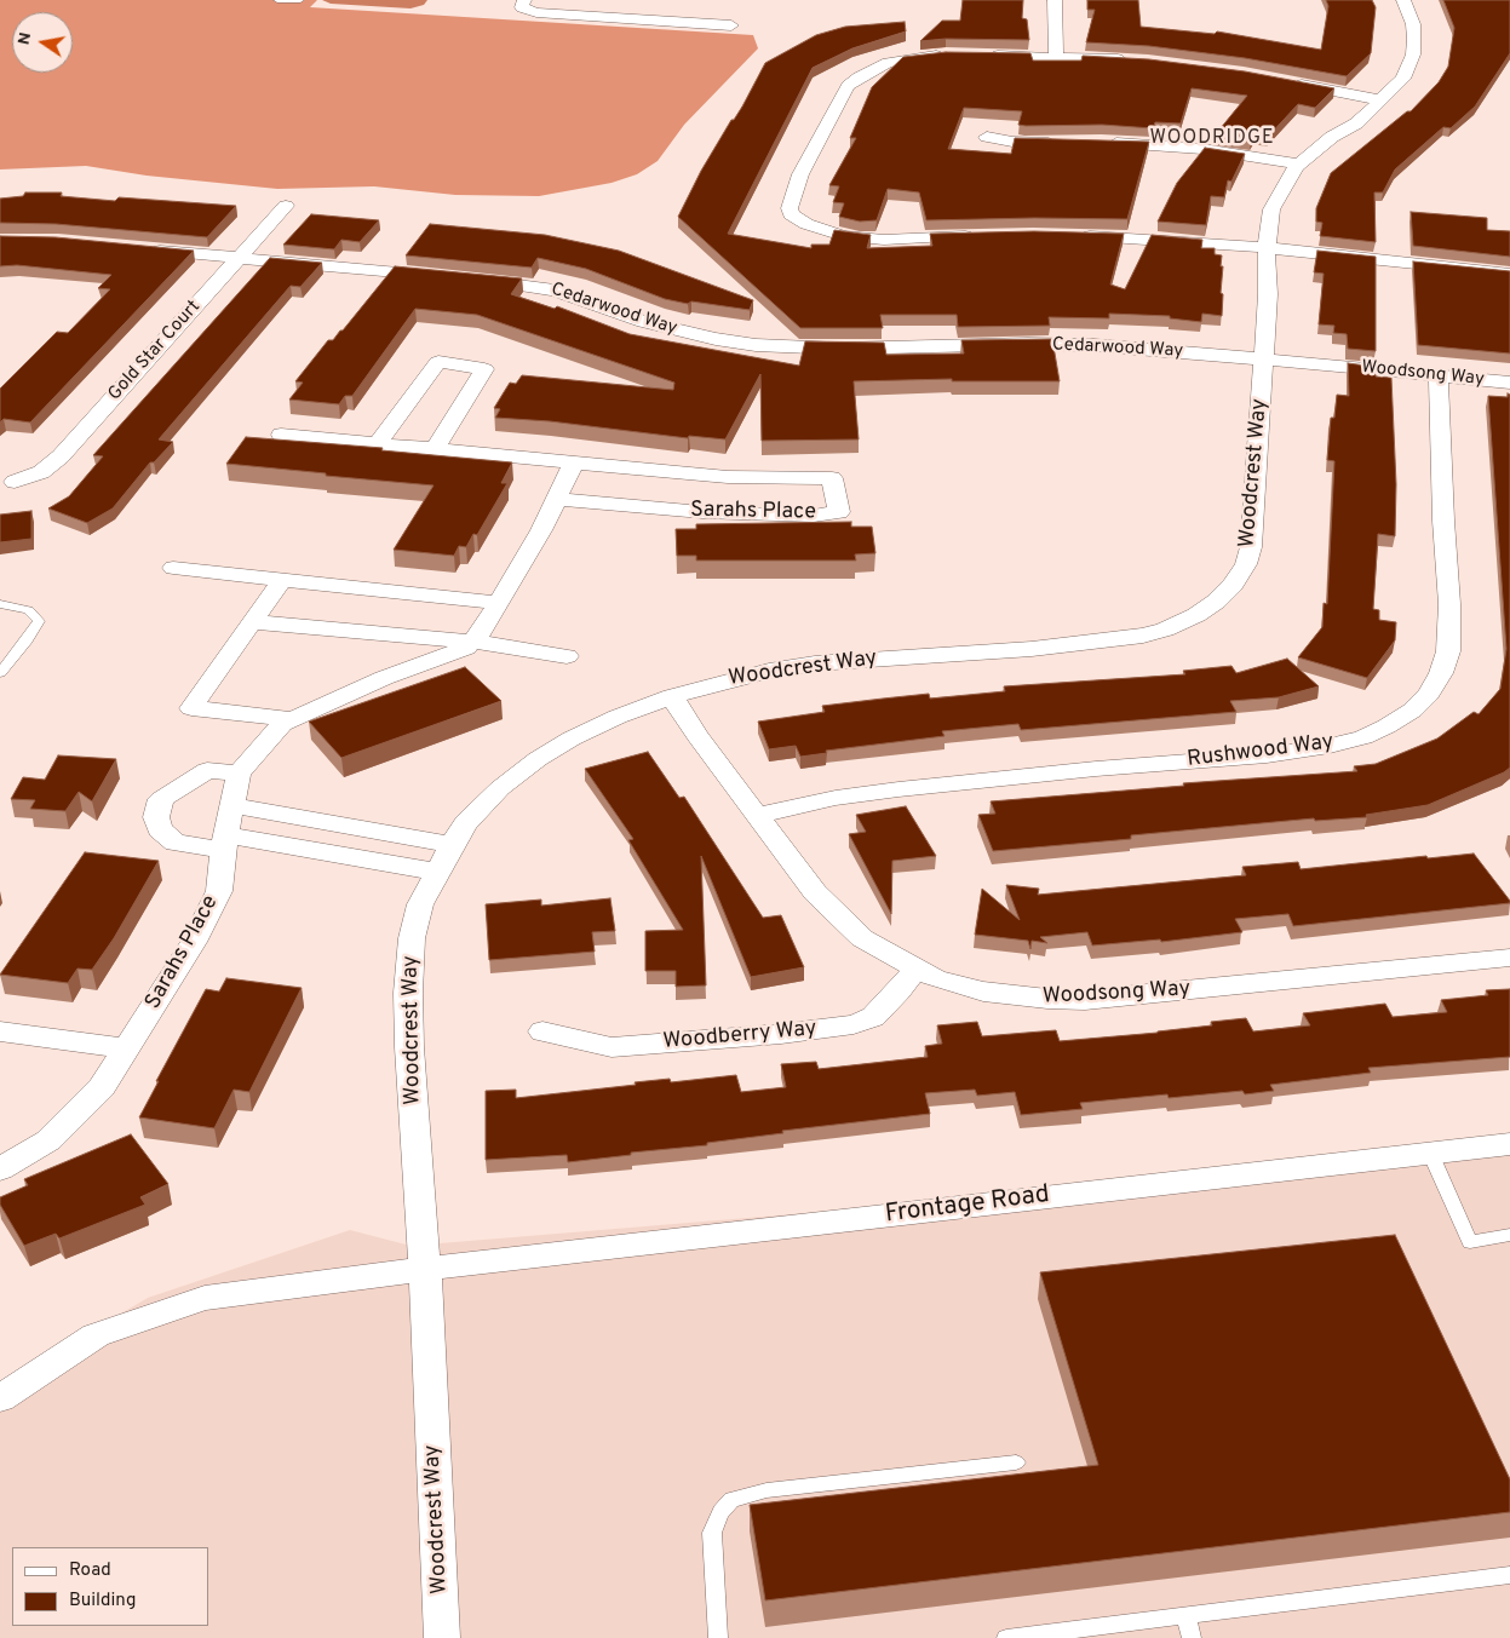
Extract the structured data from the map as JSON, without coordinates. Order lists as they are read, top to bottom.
{
  "streets": {
    "street": [
      "Cedarwood Way",
      "Gold Star Court",
      "Woodsong Way",
      "Woodcrest Way",
      "Sarahs Place",
      "Rushwood Way",
      "Woodberry Way",
      "Frontage Road"
    ]
  },
  "crossings": [
    ["Cedarwood Way", "Woodsong Way"],
    ["Cedarwood Way", "Woodcrest Way"],
    ["Woodsong Way", "Woodcrest Way"],
    ["Woodsong Way", "Rushwood Way"],
    ["Woodsong Way", "Woodberry Way"],
    ["Woodcrest Way", "Frontage Road"]
  ],
  "districts": ["WOODRIDGE"],
  "legend": ["Road", "Building"],
  "north": "left"
}
